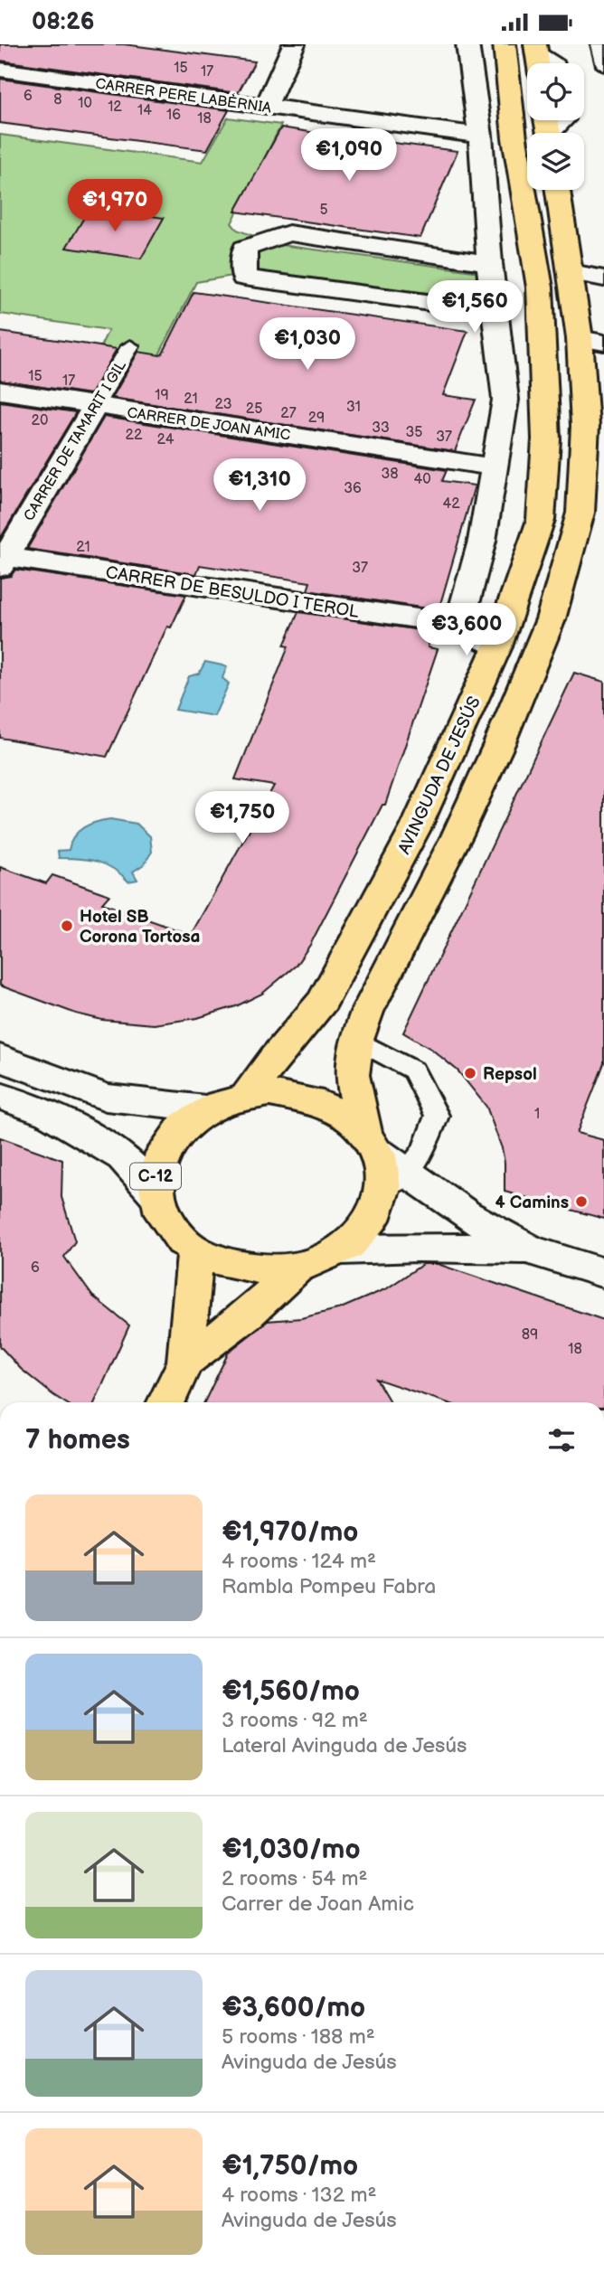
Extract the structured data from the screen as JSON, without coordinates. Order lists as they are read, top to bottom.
{
  "streets": {
    "main road": ["AVINGUDA DE JESÚS", "C-12"],
    "street": [
      "CARRER PERE LABÈRNIA",
      "CARRER DE JOAN AMIC",
      "CARRER DE TAMARIT I GIL",
      "CARRER DE BESULDO I TEROL"
    ]
  },
  "crossings": [
    ["CARRER DE JOAN AMIC", "CARRER DE TAMARIT I GIL"],
    ["CARRER DE TAMARIT I GIL", "CARRER DE BESULDO I TEROL"],
    ["AVINGUDA DE JESÚS", "C-12"]
  ],
  "places": ["Hotel SB Corona Tortosa", "Repsol", "4 Camins"],
  "house_numbers": [
    "15",
    "17",
    "6",
    "8",
    "10",
    "12",
    "14",
    "16",
    "18",
    "5",
    "15",
    "17",
    "19",
    "21",
    "23",
    "31",
    "25",
    "27",
    "29",
    "20",
    "33",
    "35",
    "22",
    "37",
    "24",
    "38",
    "40",
    "36",
    "42",
    "21",
    "37",
    "1",
    "6",
    "89",
    "18"
  ],
  "page": {
    "status": "08:26",
    "price": [
      "€1,090",
      "€1,970",
      "€1,560",
      "€1,030",
      "€1,310",
      "€3,600",
      "€1,750"
    ],
    "heading": "7 homes",
    "list": [
      {
        "name": "€1,970/mo",
        "note": "4 rooms · 124 m² · Rambla Pompeu Fabra"
      },
      {
        "name": "€1,560/mo",
        "note": "3 rooms · 92 m² · Lateral Avinguda de Jesús"
      },
      {
        "name": "€1,030/mo",
        "note": "2 rooms · 54 m² · Carrer de Joan Amic"
      },
      {
        "name": "€3,600/mo",
        "note": "5 rooms · 188 m² · Avinguda de Jesús"
      },
      {
        "name": "€1,750/mo",
        "note": "4 rooms · 132 m² · Avinguda de Jesús"
      }
    ]
  }
}
